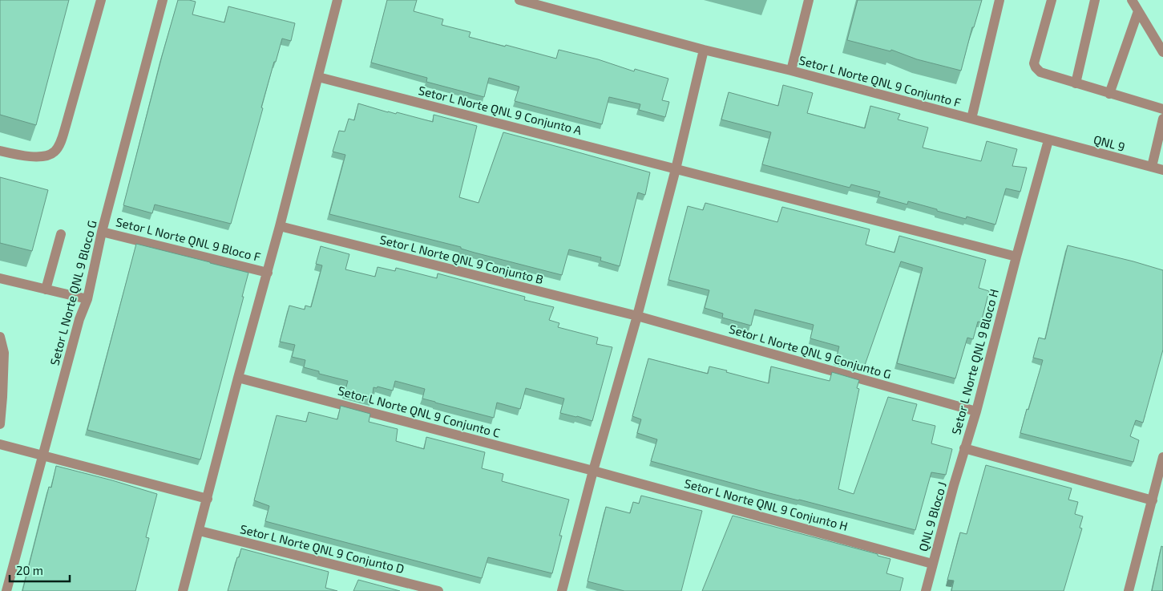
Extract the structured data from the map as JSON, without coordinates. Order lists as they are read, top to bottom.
{
  "streets": {
    "street": [
      "Setor L Norte QNL 9 Conjunto F",
      "Setor L Norte QNL 9 Conjunto A",
      "QNL 9",
      "Setor L Norte QNL 9 Bloco F",
      "Setor L Norte QNL 9 Conjunto B",
      "Setor L Norte QNL 9 Bloco G",
      "Setor L Norte QNL 9 Conjunto G",
      "Setor L Norte QNL 9 Bloco H",
      "Setor L Norte QNL 9 Conjunto C",
      "Setor L Norte QNL 9 Conjunto H",
      "QNL 9 Bloco J",
      "Setor L Norte QNL 9 Conjunto D"
    ]
  },
  "crossings": [
    ["Setor L Norte QNL 9 Conjunto F", "QNL 9"],
    ["Setor L Norte QNL 9 Conjunto F", "Setor L Norte QNL 9 Bloco H"],
    ["QNL 9", "Setor L Norte QNL 9 Bloco H"],
    ["Setor L Norte QNL 9 Bloco F", "Setor L Norte QNL 9 Bloco G"],
    ["Setor L Norte QNL 9 Conjunto B", "Setor L Norte QNL 9 Conjunto G"],
    ["Setor L Norte QNL 9 Conjunto G", "Setor L Norte QNL 9 Bloco H"],
    ["Setor L Norte QNL 9 Bloco H", "QNL 9 Bloco J"],
    ["Setor L Norte QNL 9 Conjunto C", "Setor L Norte QNL 9 Conjunto H"],
    ["Setor L Norte QNL 9 Conjunto H", "QNL 9 Bloco J"]
  ],
  "scale_bar": "20 m"
}
